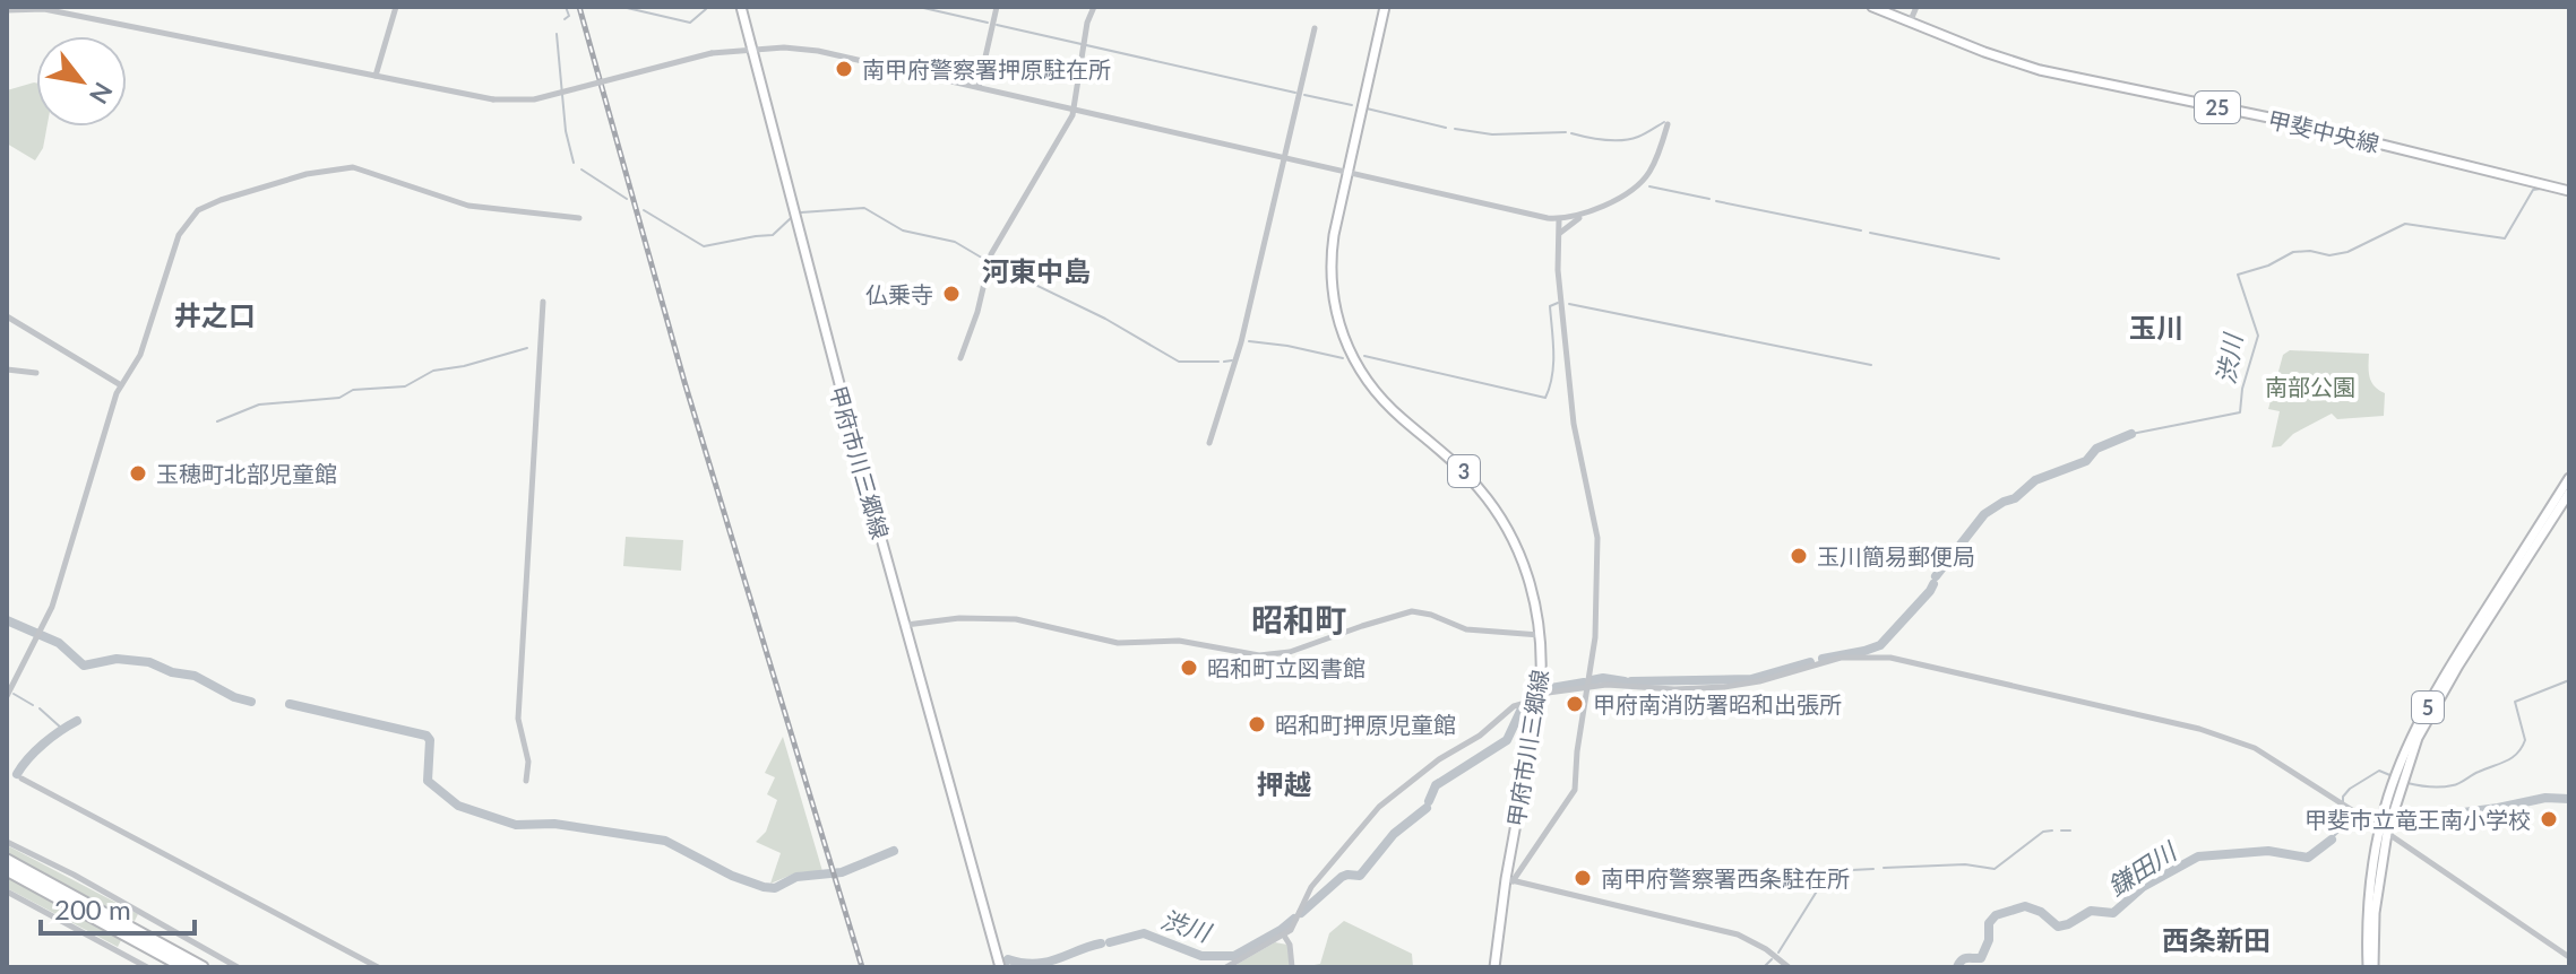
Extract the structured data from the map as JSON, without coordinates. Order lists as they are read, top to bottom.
{
  "streets": {
    "main road": [
      "25",
      "甲斐中央線",
      "甲府市川三郷線",
      "3",
      "5"
    ]
  },
  "districts": [
    "河東中島",
    "井之口",
    "玉川",
    "昭和町",
    "押越",
    "西条新田"
  ],
  "water": ["渋川", "鎌田川"],
  "parks": ["南部公園"],
  "places": [
    "南甲府警察署押原駐在所",
    "仏乗寺",
    "玉穂町北部児童館",
    "玉川簡易郵便局",
    "昭和町立図書館",
    "甲府南消防署昭和出張所",
    "昭和町押原児童館",
    "甲斐市立竜王南小学校",
    "南甲府警察署西条駐在所"
  ],
  "scale_bar": "200 m",
  "north": "bottom right"
}
